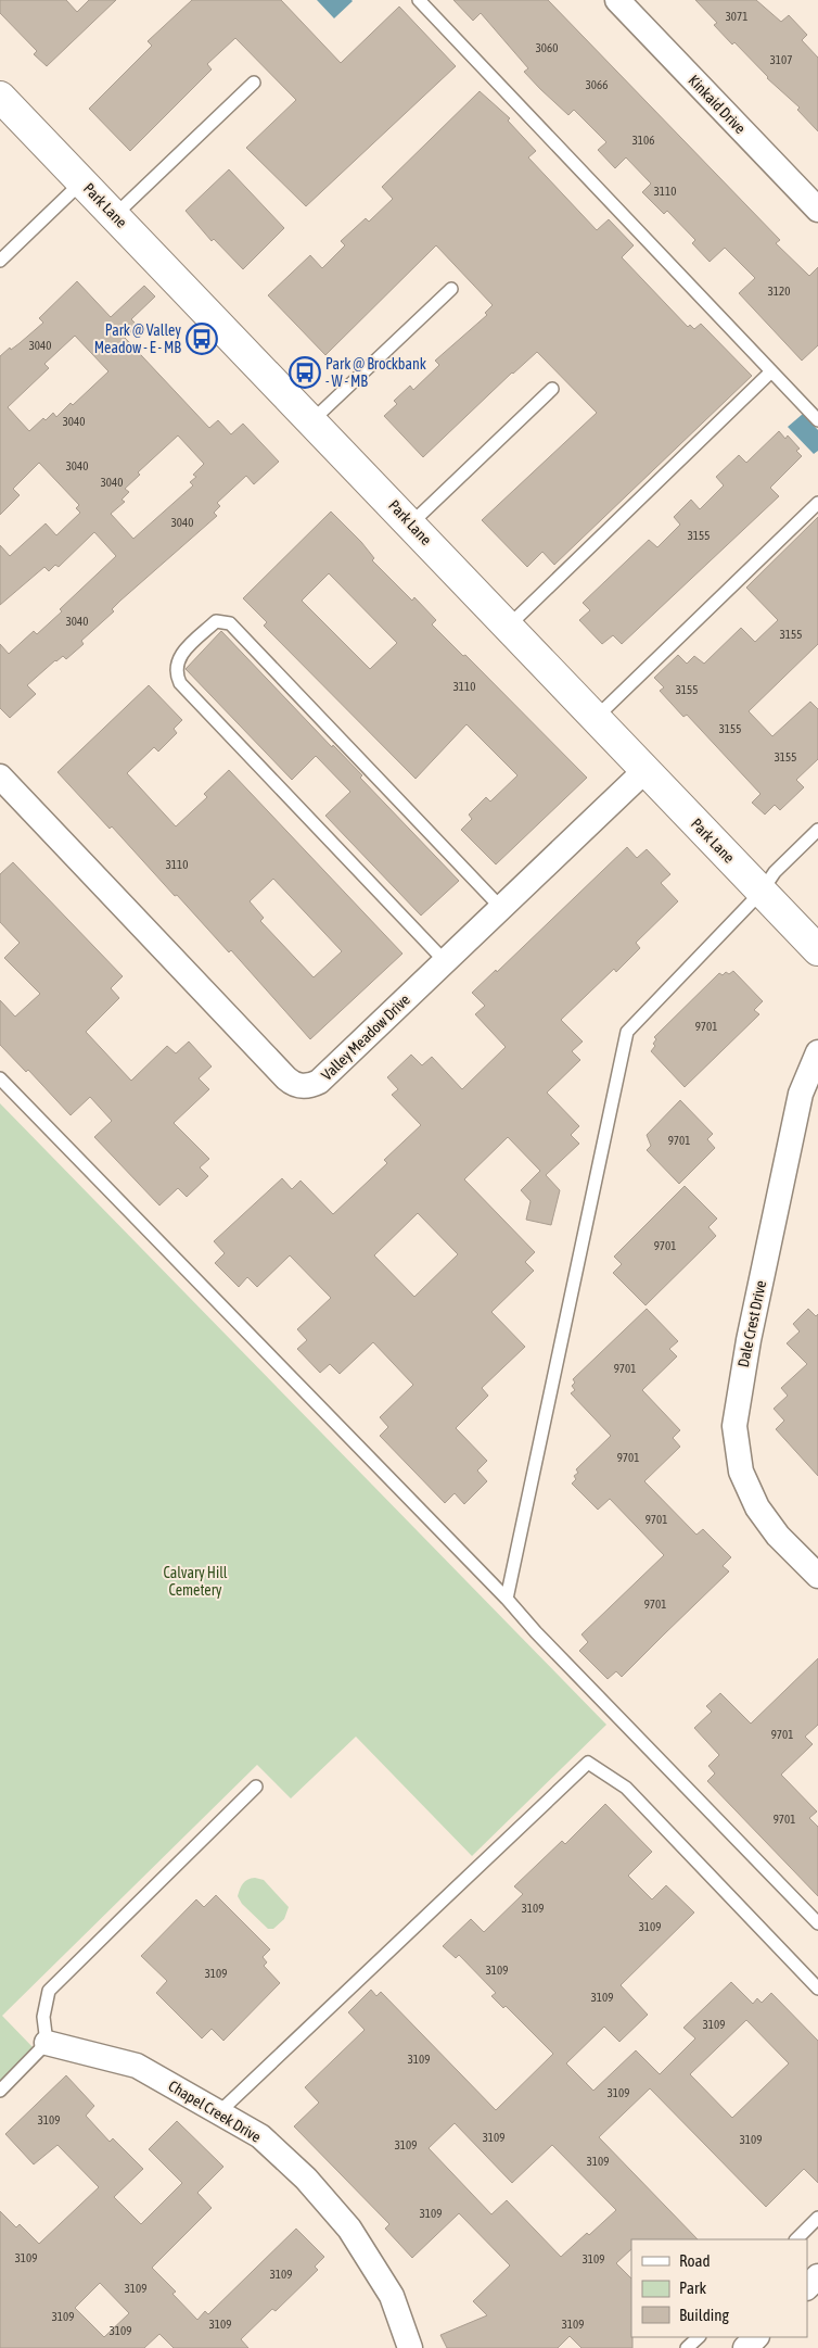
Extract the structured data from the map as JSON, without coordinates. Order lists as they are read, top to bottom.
{
  "streets": {
    "street": [
      "Kinkaid Drive",
      "Park Lane",
      "Valley Meadow Drive",
      "Dale Crest Drive",
      "Chapel Creek Drive"
    ]
  },
  "crossings": [
    ["Park Lane", "Valley Meadow Drive"]
  ],
  "parks": ["Calvary Hill Cemetery"],
  "places": {
    "bus stop": ["Park @ Valley Meadow - E - MB", "Park @ Brockbank - W - MB"]
  },
  "house_numbers": [
    "3071",
    "3060",
    "3107",
    "3066",
    "3106",
    "3110",
    "3120",
    "3040",
    "3040",
    "3040",
    "3040",
    "3040",
    "3155",
    "3040",
    "3155",
    "3110",
    "3155",
    "3155",
    "3155",
    "3110",
    "9701",
    "9701",
    "9701",
    "9701",
    "9701",
    "9701",
    "9701",
    "9701",
    "9701",
    "3109",
    "3109",
    "3109",
    "3109",
    "3109",
    "3109",
    "3109",
    "3109",
    "3109",
    "3109",
    "3109",
    "3109",
    "3109",
    "3109",
    "3109",
    "3109",
    "3109",
    "3109",
    "3109",
    "3109",
    "3109",
    "3109"
  ],
  "legend": ["Road", "Park", "Building"]
}
